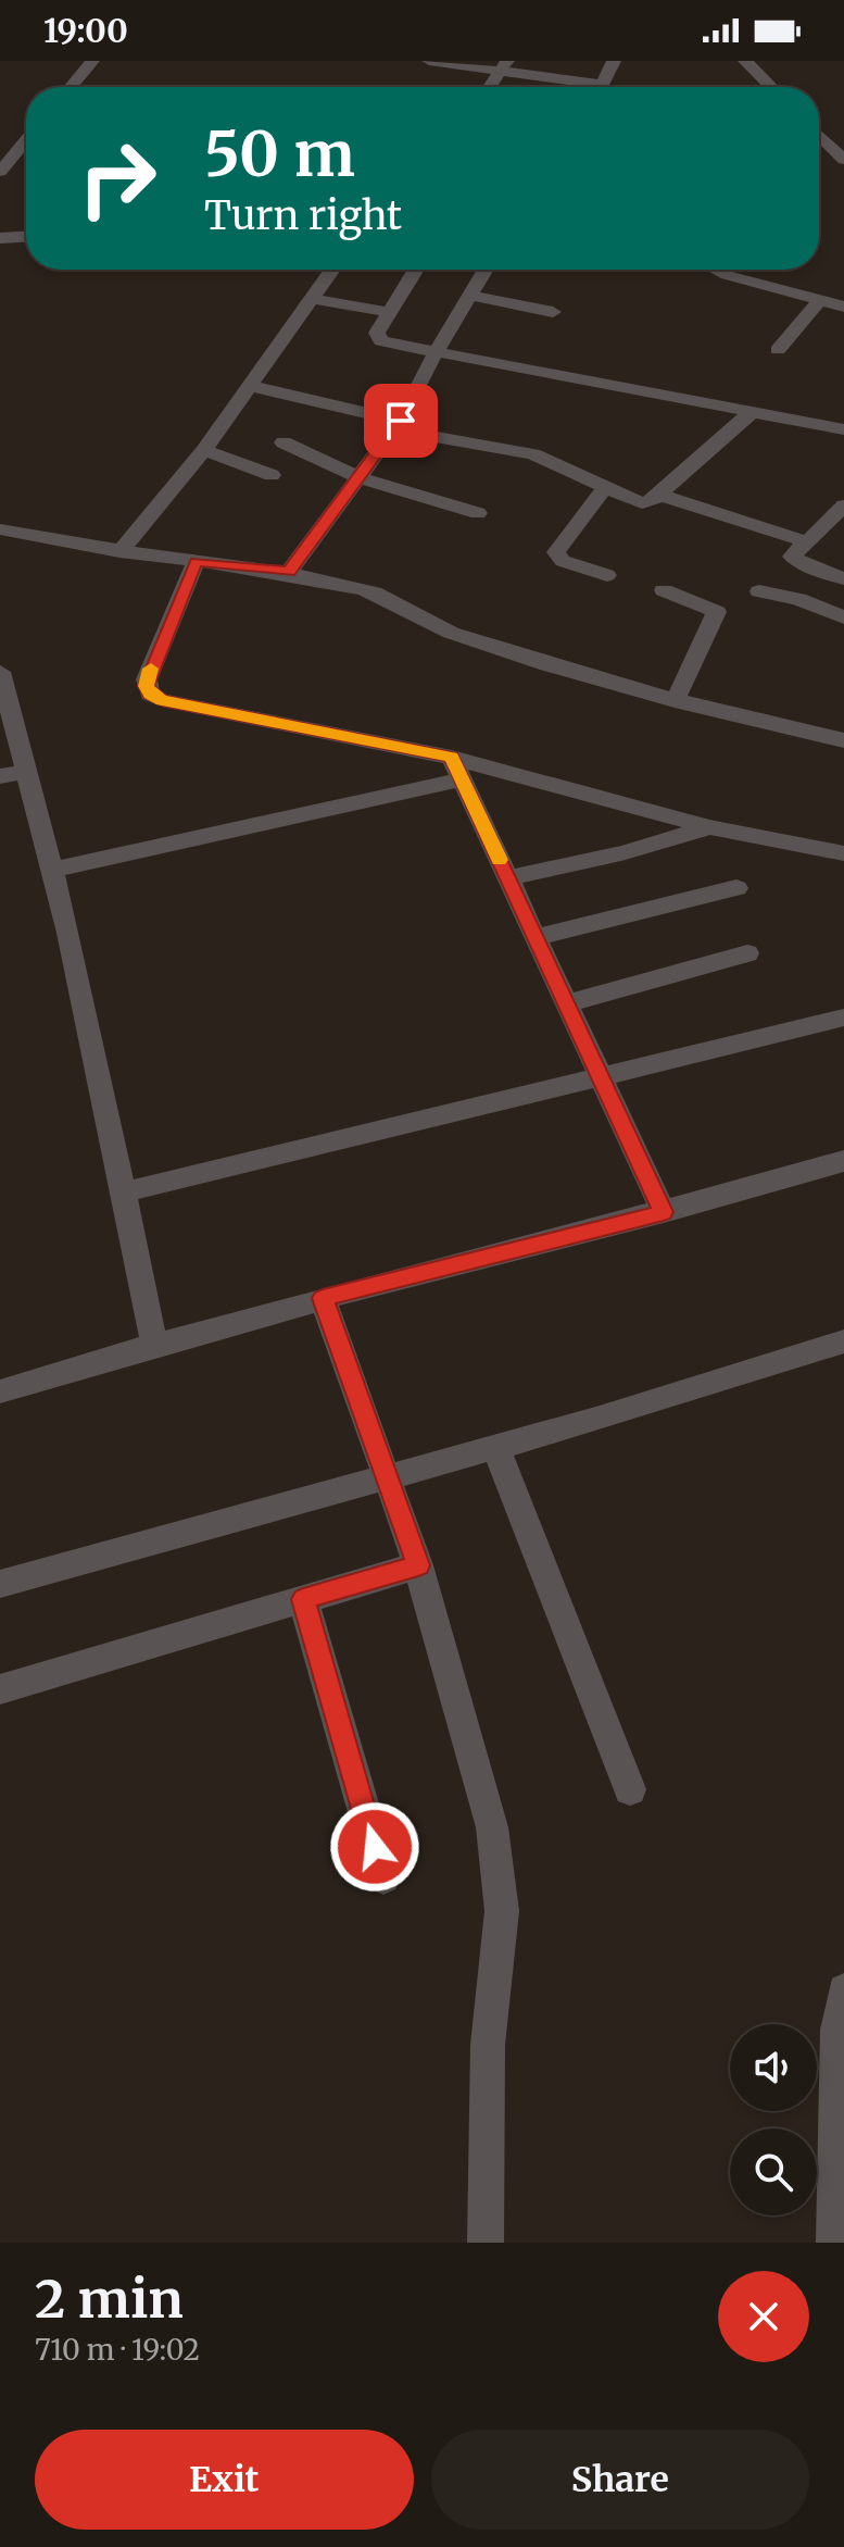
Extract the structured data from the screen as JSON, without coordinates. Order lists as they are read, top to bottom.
{
  "page": {
    "status": "19:00",
    "turn": ["50 m", "Turn right"],
    "heading": ["2 min", "710 m · 19:02"],
    "buttons": ["Exit", "Share"]
  }
}
